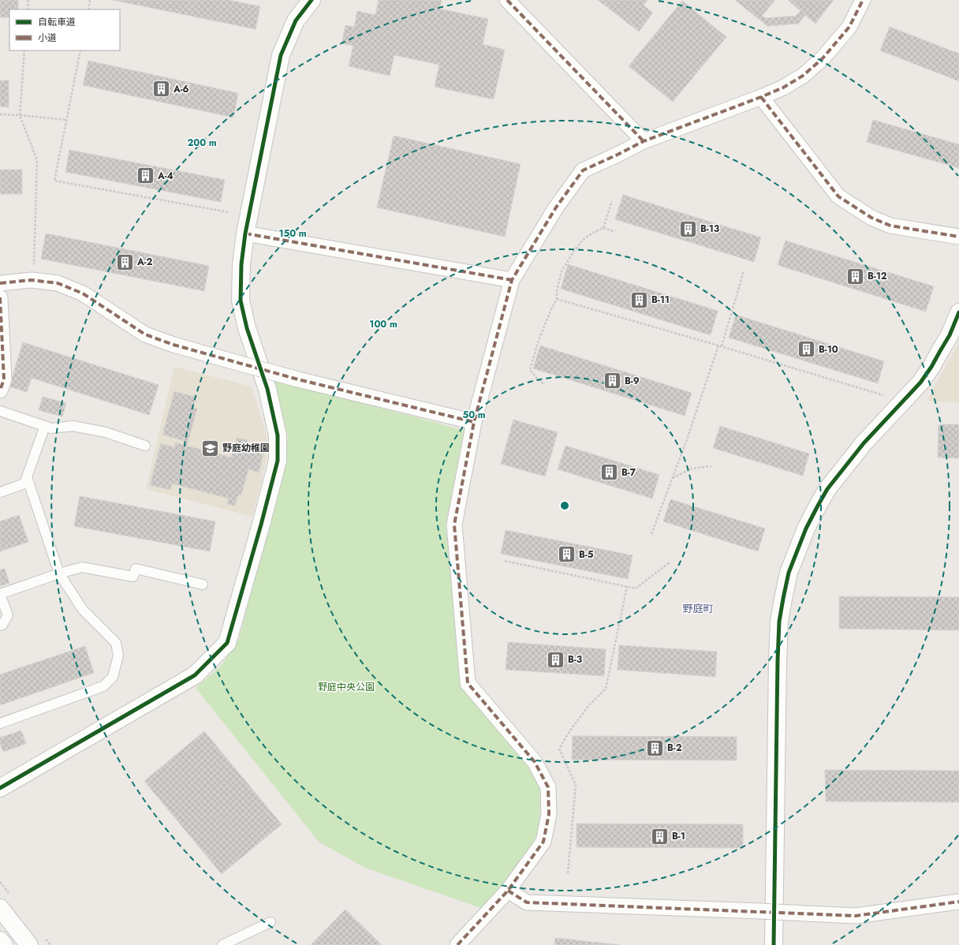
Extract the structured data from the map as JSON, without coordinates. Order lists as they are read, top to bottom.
{
  "districts": ["野庭町"],
  "parks": ["野庭中央公園"],
  "places": {
    "building": [
      "A-6",
      "A-4",
      "B-13",
      "A-2",
      "B-12",
      "B-11",
      "B-10",
      "B-9",
      "B-7",
      "B-5",
      "B-3",
      "B-2",
      "B-1"
    ],
    "school or university": ["野庭幼稚園"]
  },
  "legend": ["自転車道", "小道"],
  "rings": [
    "200 m",
    "150 m",
    "100 m",
    "50 m"
  ]
}
